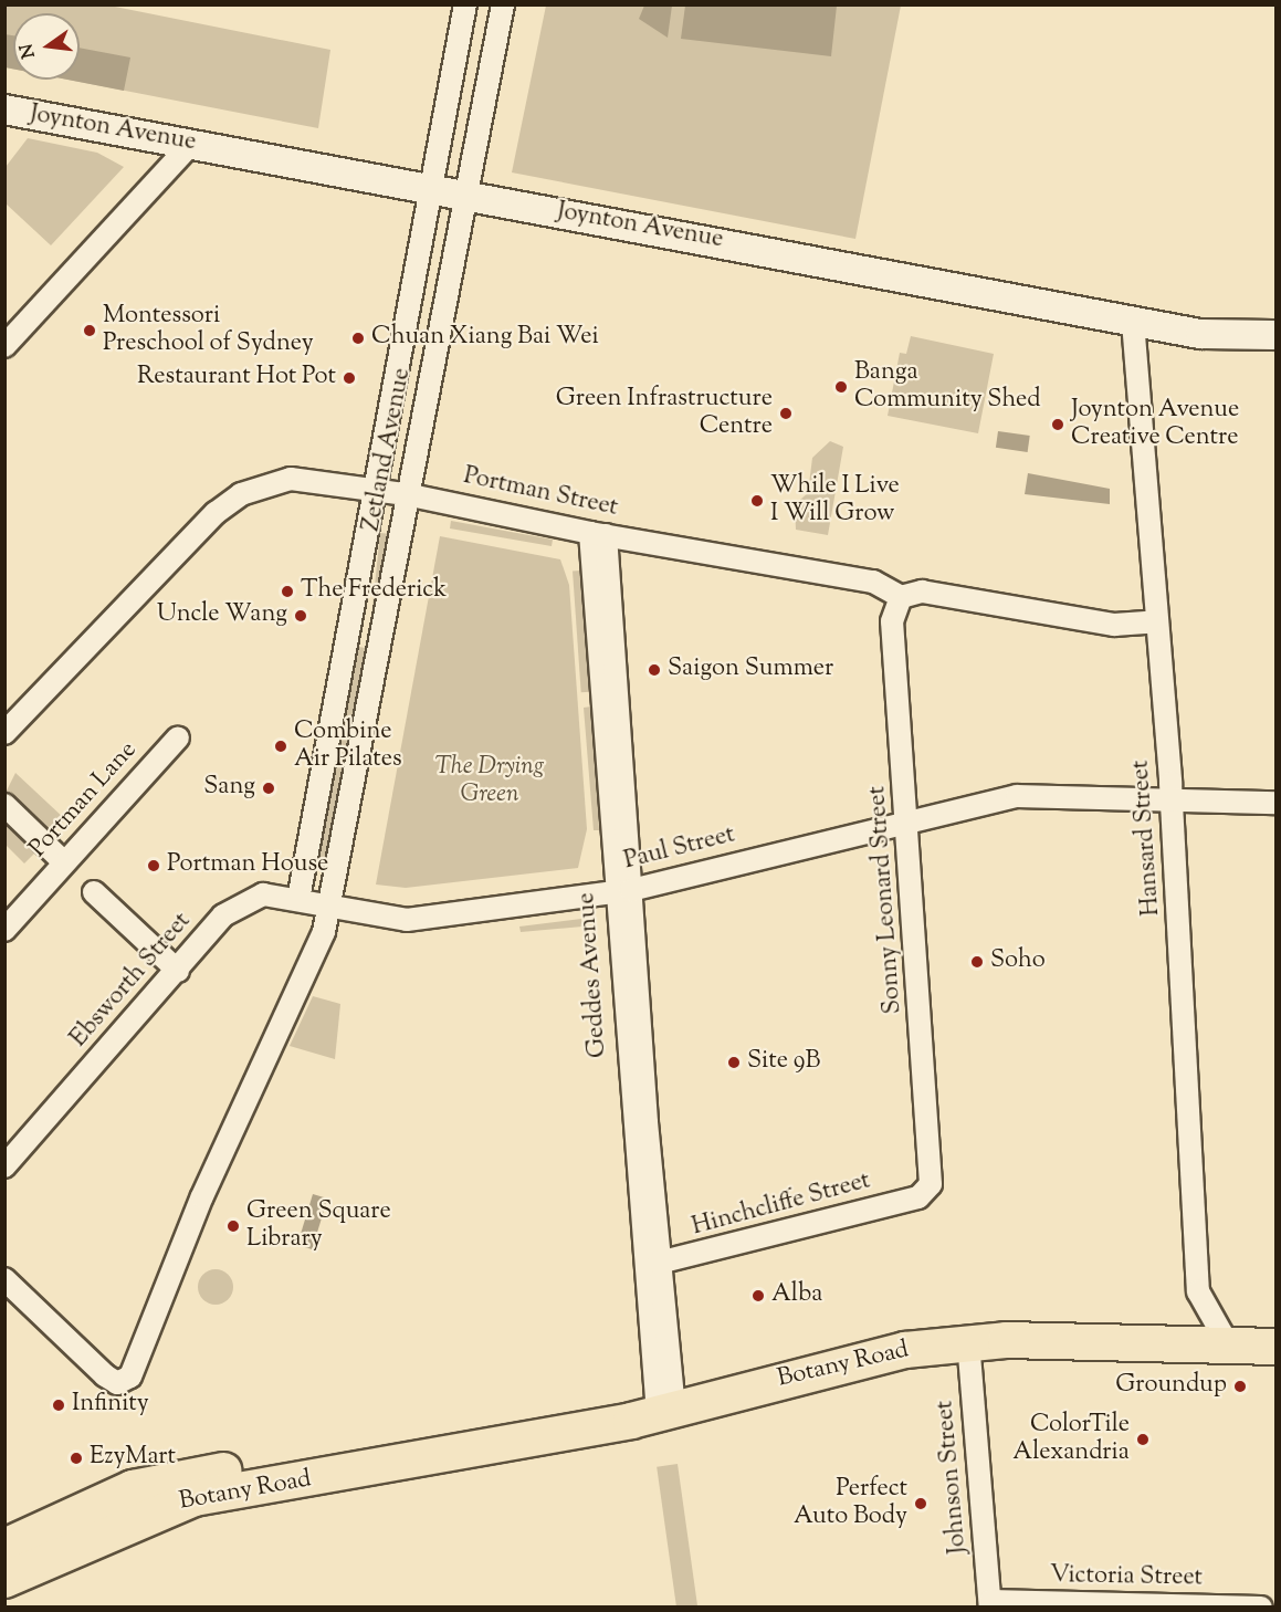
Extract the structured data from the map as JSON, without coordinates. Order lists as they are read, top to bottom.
{
  "streets": {
    "main road": ["Botany Road"],
    "street": [
      "Joynton Avenue",
      "Zetland Avenue",
      "Portman Street",
      "Portman Lane",
      "Hansard Street",
      "Paul Street",
      "Sonny Leonard Street",
      "Geddes Avenue",
      "Ebsworth Street",
      "Hinchcliffe Street",
      "Johnson Street",
      "Victoria Street"
    ]
  },
  "crossings": [
    ["Joynton Avenue", "Zetland Avenue"],
    ["Joynton Avenue", "Hansard Street"],
    ["Zetland Avenue", "Portman Street"],
    ["Zetland Avenue", "Paul Street"],
    ["Zetland Avenue", "Ebsworth Street"],
    ["Portman Street", "Sonny Leonard Street"],
    ["Portman Street", "Geddes Avenue"],
    ["Hansard Street", "Paul Street"],
    ["Hansard Street", "Botany Road"],
    ["Paul Street", "Sonny Leonard Street"],
    ["Paul Street", "Geddes Avenue"],
    ["Paul Street", "Ebsworth Street"],
    ["Sonny Leonard Street", "Hinchcliffe Street"],
    ["Geddes Avenue", "Hinchcliffe Street"],
    ["Geddes Avenue", "Botany Road"],
    ["Botany Road", "Johnson Street"],
    ["Johnson Street", "Victoria Street"]
  ],
  "parks": ["The Drying Green"],
  "places": [
    "Montessori Preschool of Sydney",
    "Chuan Xiang Bai Wei",
    "Restaurant Hot Pot",
    "Banga Community Shed",
    "Green Infrastructure Centre",
    "Joynton Avenue Creative Centre",
    "While I Live I Will Grow",
    "The Frederick",
    "Uncle Wang",
    "Saigon Summer",
    "Combine Air Pilates",
    "Sang",
    "Portman House",
    "Soho",
    "Site 9B",
    "Green Square Library",
    "Alba",
    "Groundup",
    "Infinity",
    "ColorTile Alexandria",
    "EzyMart",
    "Perfect Auto Body"
  ],
  "north": "left"
}
